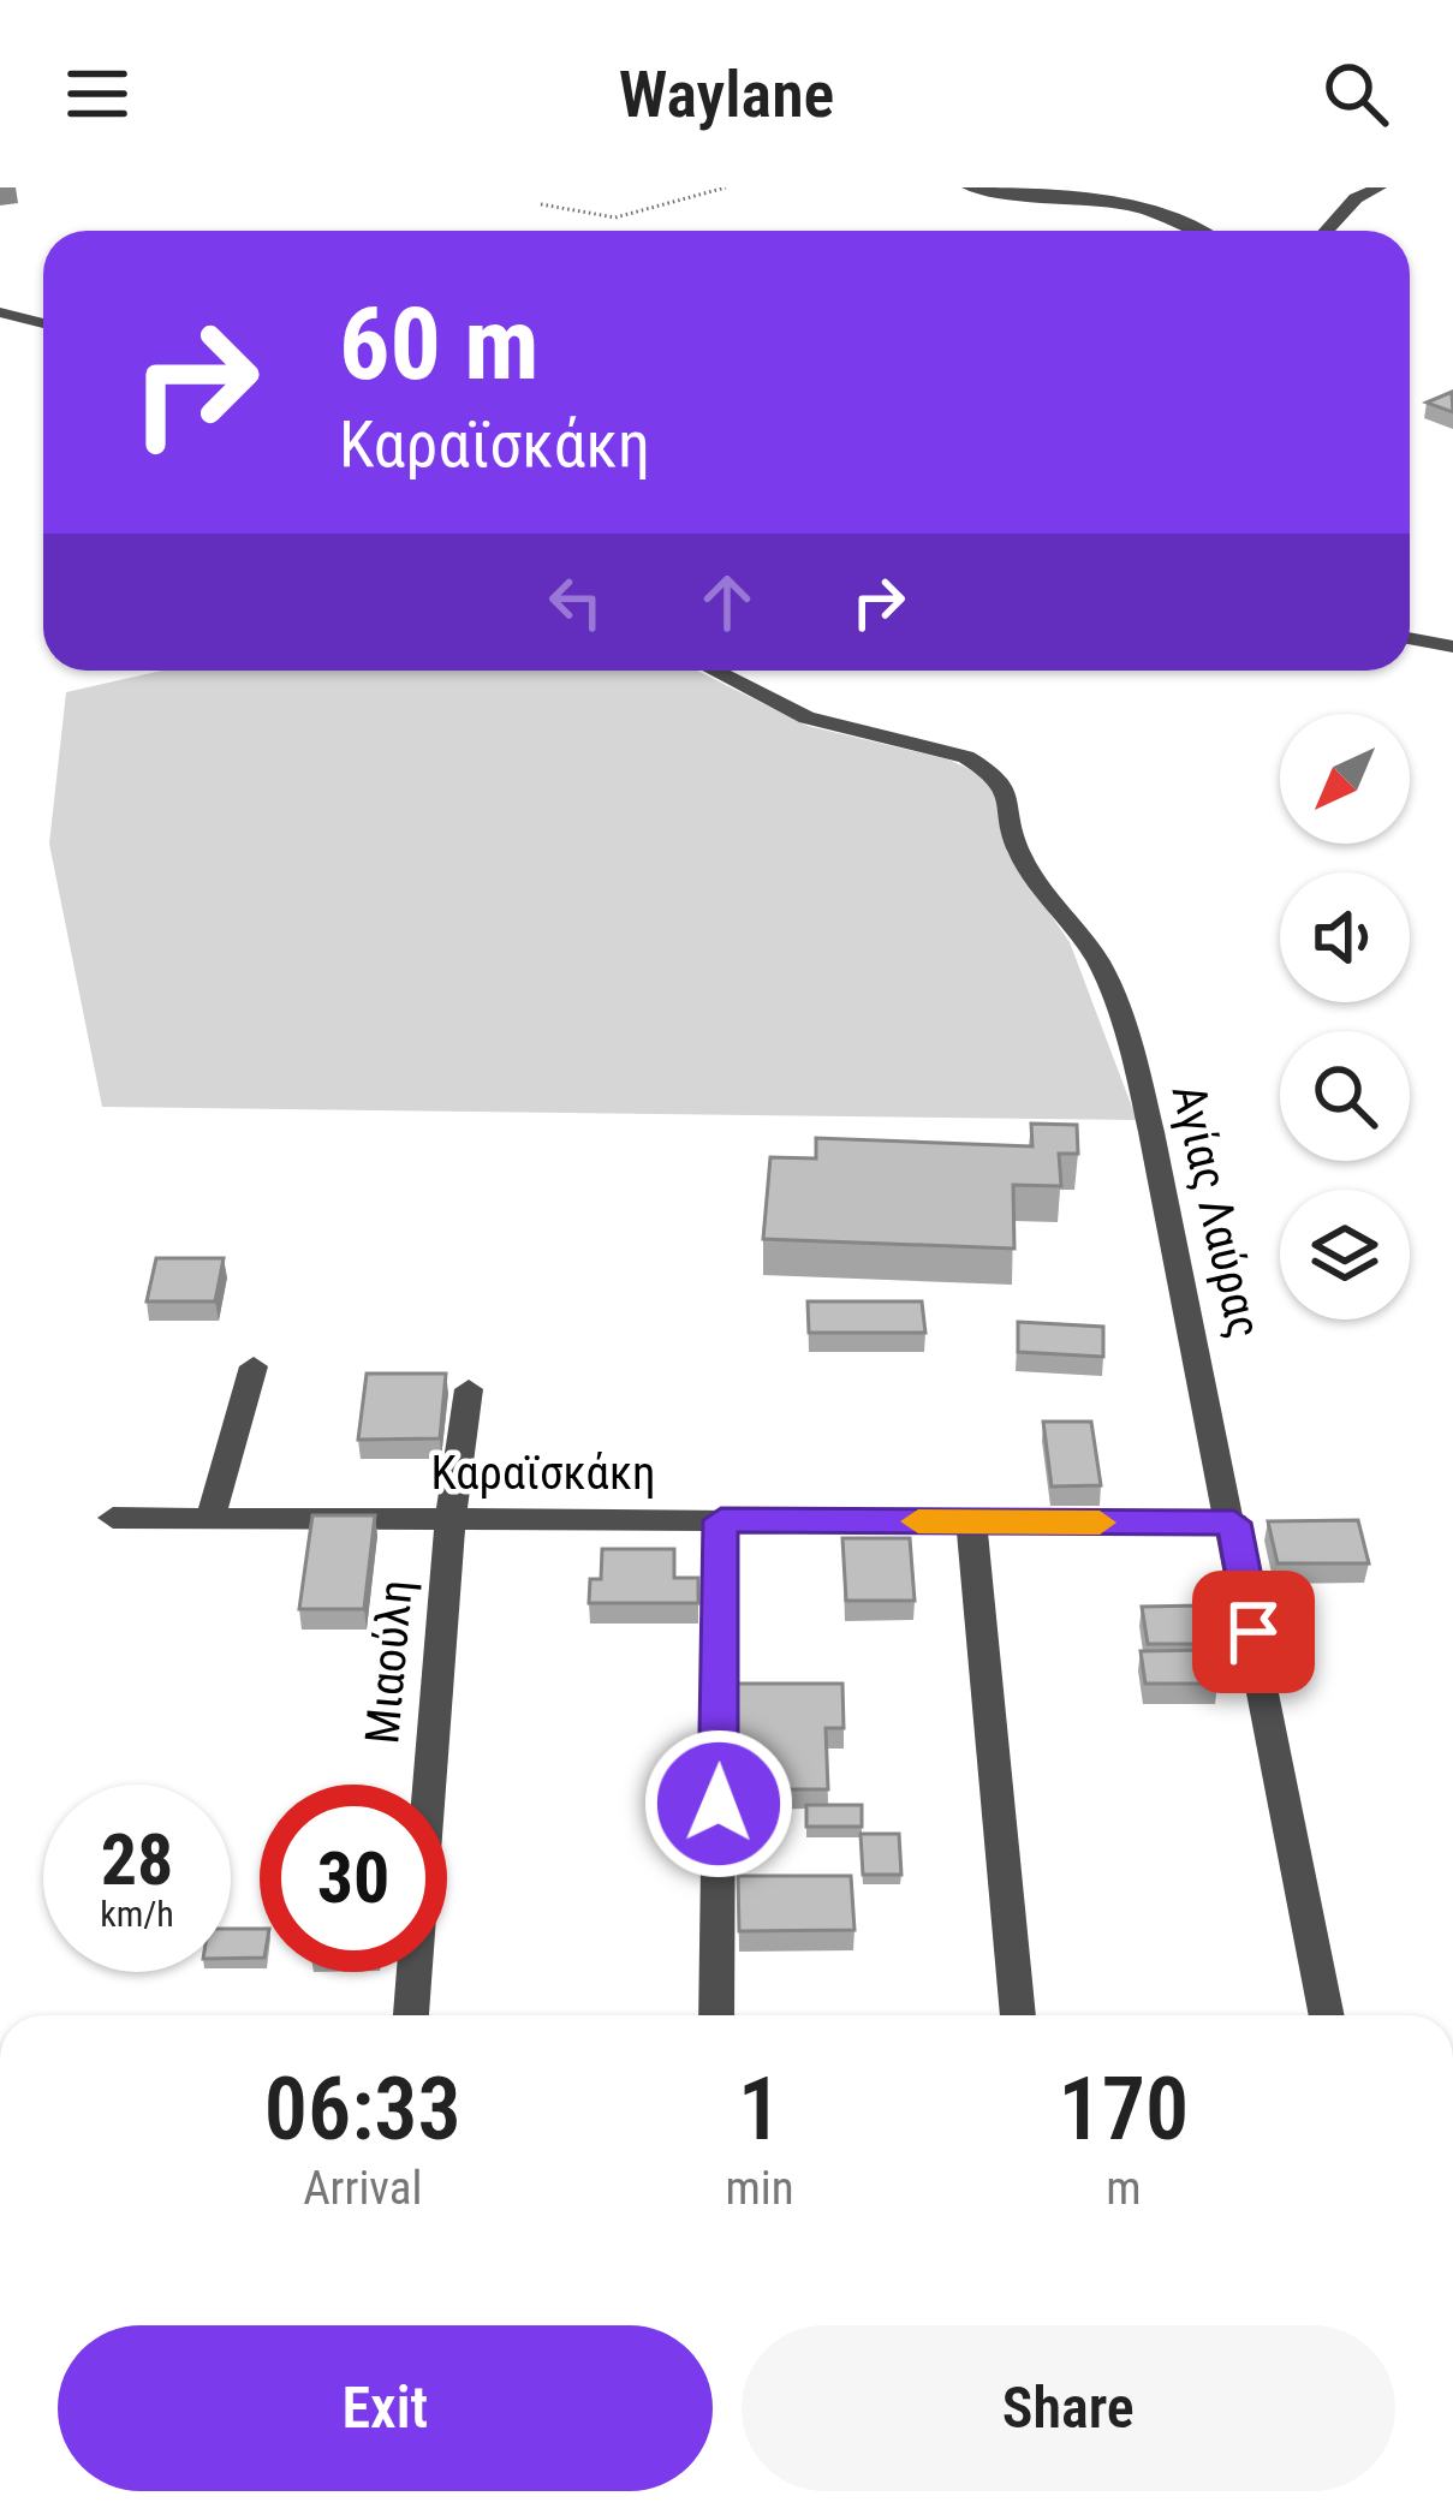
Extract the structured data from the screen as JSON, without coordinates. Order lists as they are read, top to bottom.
{
  "streets": {
    "street": ["Αγίας Λαύρας", "Καραϊσκάκη", "Μιαούλη"]
  },
  "crossings": [
    ["Αγίας Λαύρας", "Καραϊσκάκη"],
    ["Καραϊσκάκη", "Μιαούλη"]
  ],
  "north": "bottom left",
  "page": {
    "header": "Waylane",
    "turn": ["60 m", "Καραϊσκάκη"],
    "speed": "28 km/h",
    "limit": "30",
    "eta": [
      "06:33",
      "Arrival",
      "1",
      "min",
      "170",
      "m"
    ],
    "buttons": ["Exit", "Share"]
  }
}
